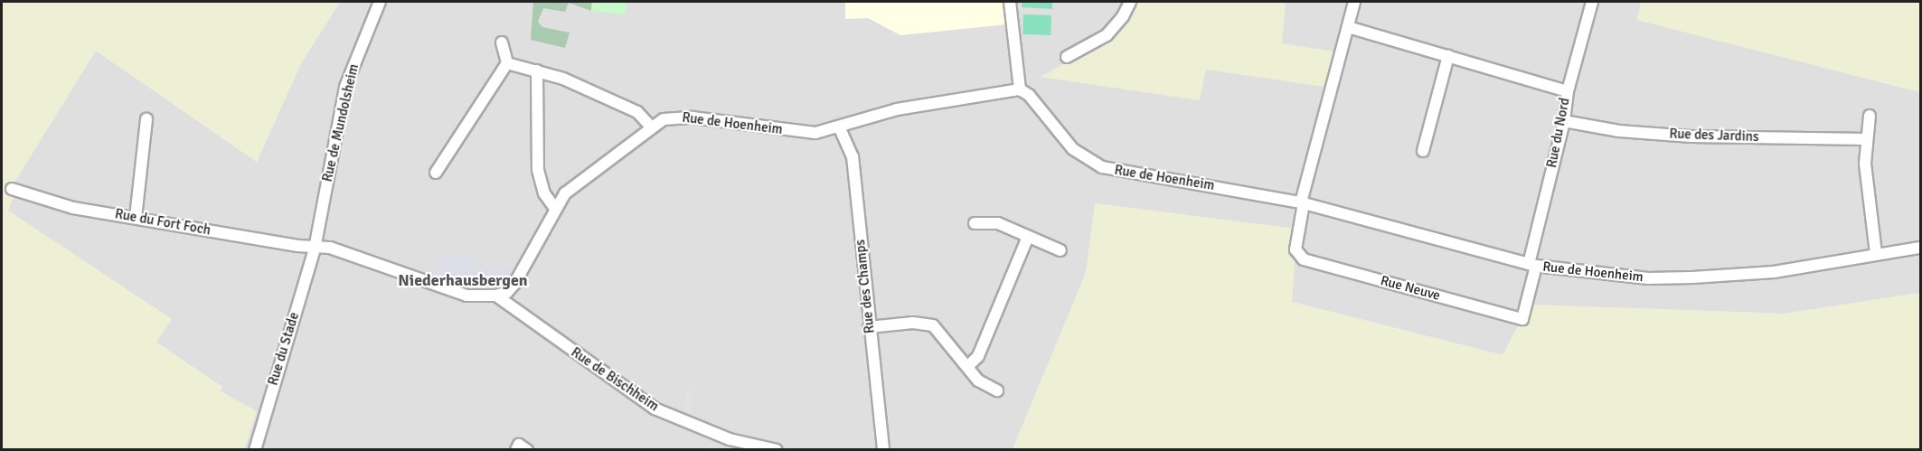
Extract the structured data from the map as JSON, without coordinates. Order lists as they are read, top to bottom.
{
  "streets": {
    "street": [
      "Rue de Mundolsheim",
      "Rue de Hoenheim",
      "Rue du Nord",
      "Rue des Jardins",
      "Rue du Fort Foch",
      "Rue des Champs",
      "Rue Neuve",
      "Rue du Stade",
      "Rue de Bischheim"
    ]
  },
  "crossings": [
    ["Rue de Mundolsheim", "Rue du Fort Foch"],
    ["Rue de Mundolsheim", "Rue du Stade"],
    ["Rue de Hoenheim", "Rue du Nord"],
    ["Rue de Hoenheim", "Rue des Champs"],
    ["Rue de Hoenheim", "Rue Neuve"],
    ["Rue de Hoenheim", "Rue de Bischheim"],
    ["Rue du Nord", "Rue des Jardins"],
    ["Rue du Nord", "Rue Neuve"],
    ["Rue du Fort Foch", "Rue du Stade"]
  ],
  "districts": ["Niederhausbergen"]
}
